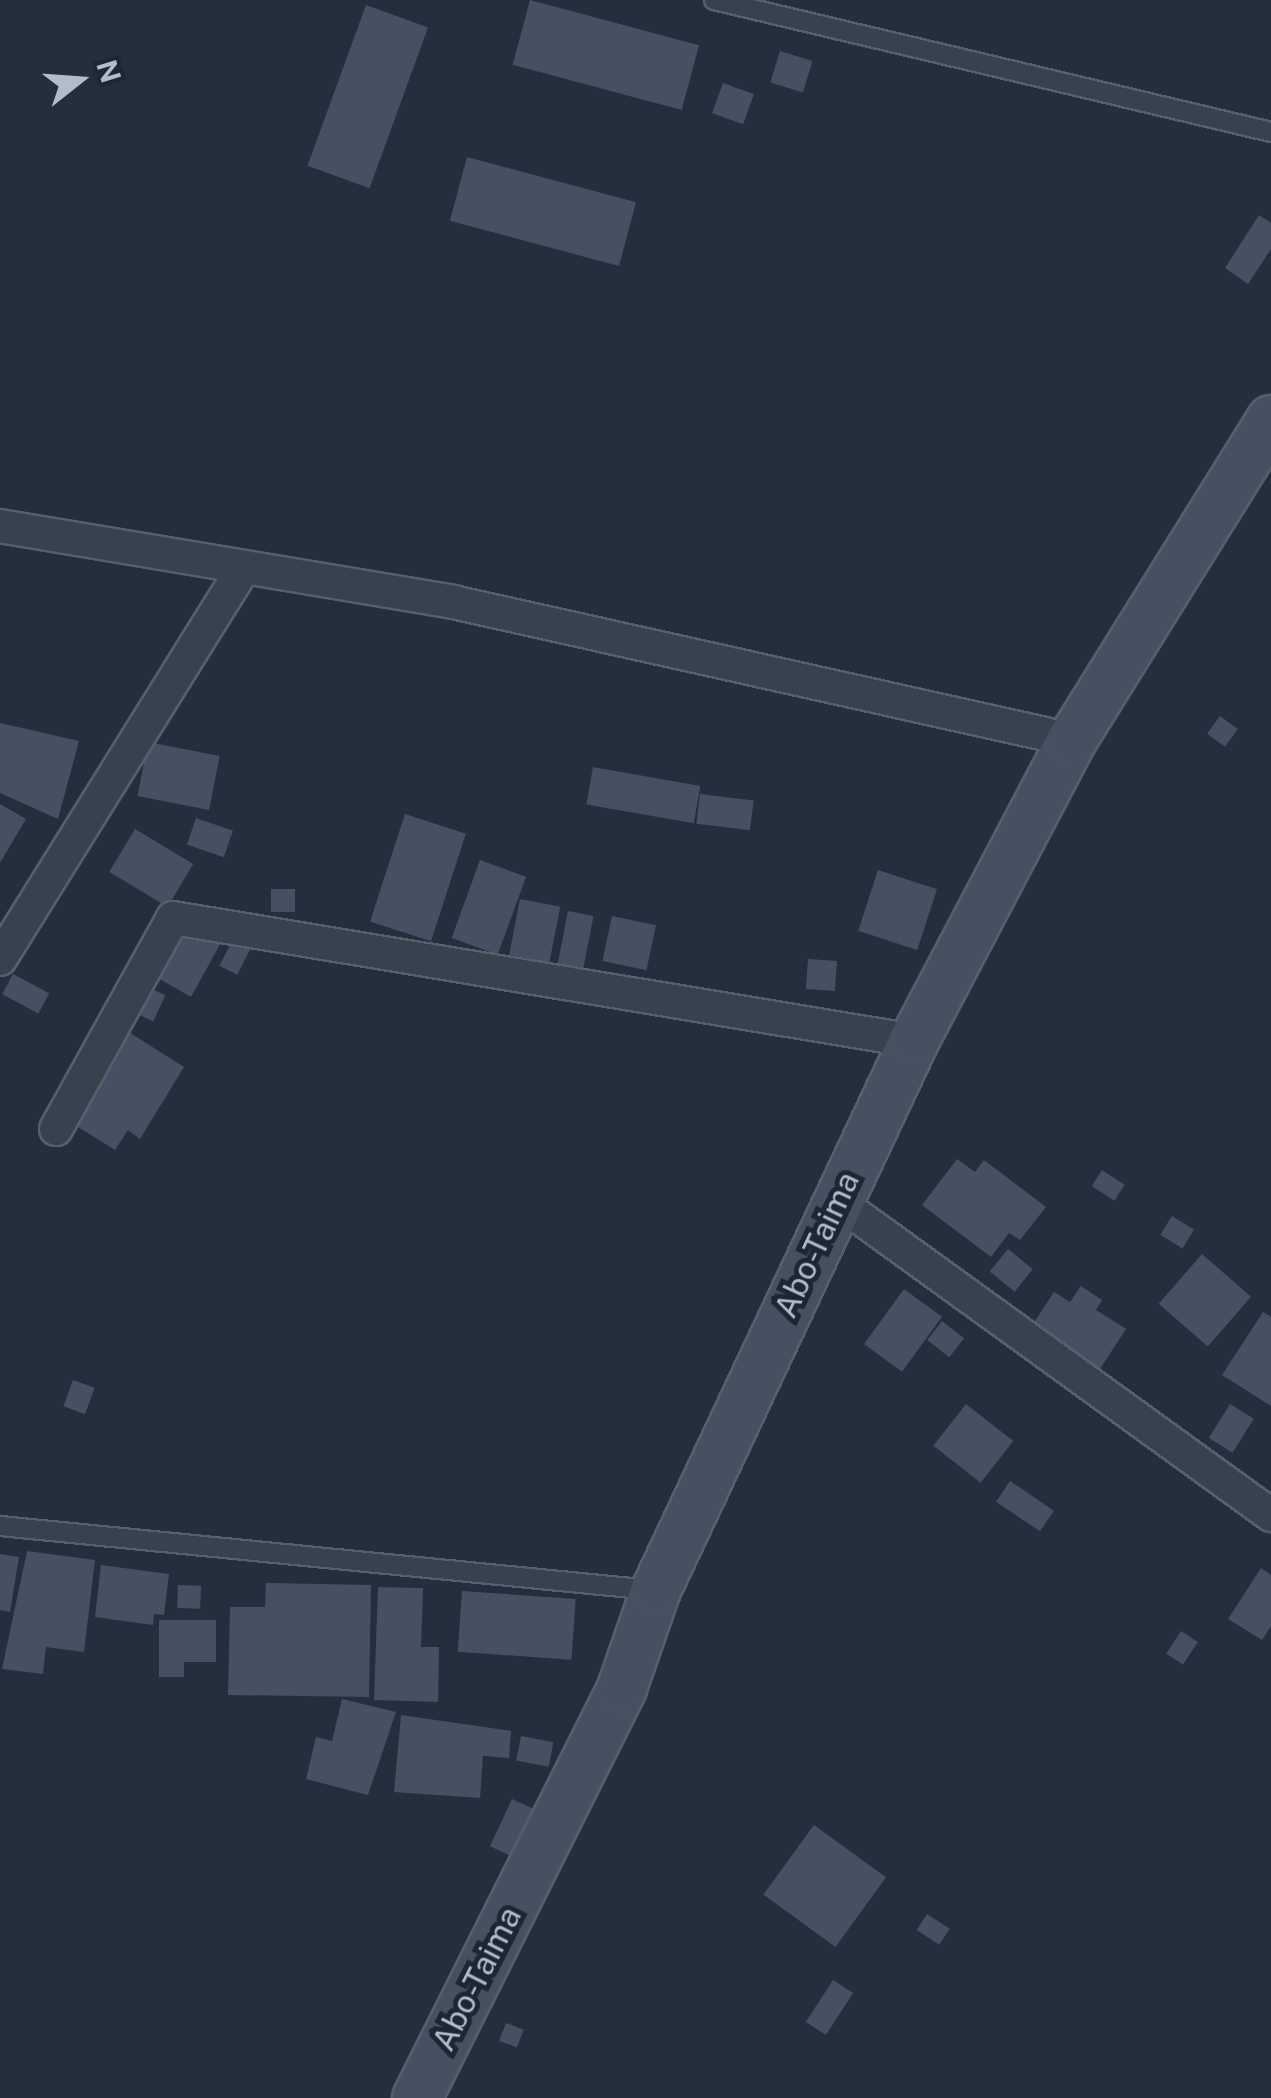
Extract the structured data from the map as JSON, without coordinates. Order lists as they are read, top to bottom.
{
  "streets": {
    "street": ["Abo-Taima"]
  },
  "north": "right"
}
